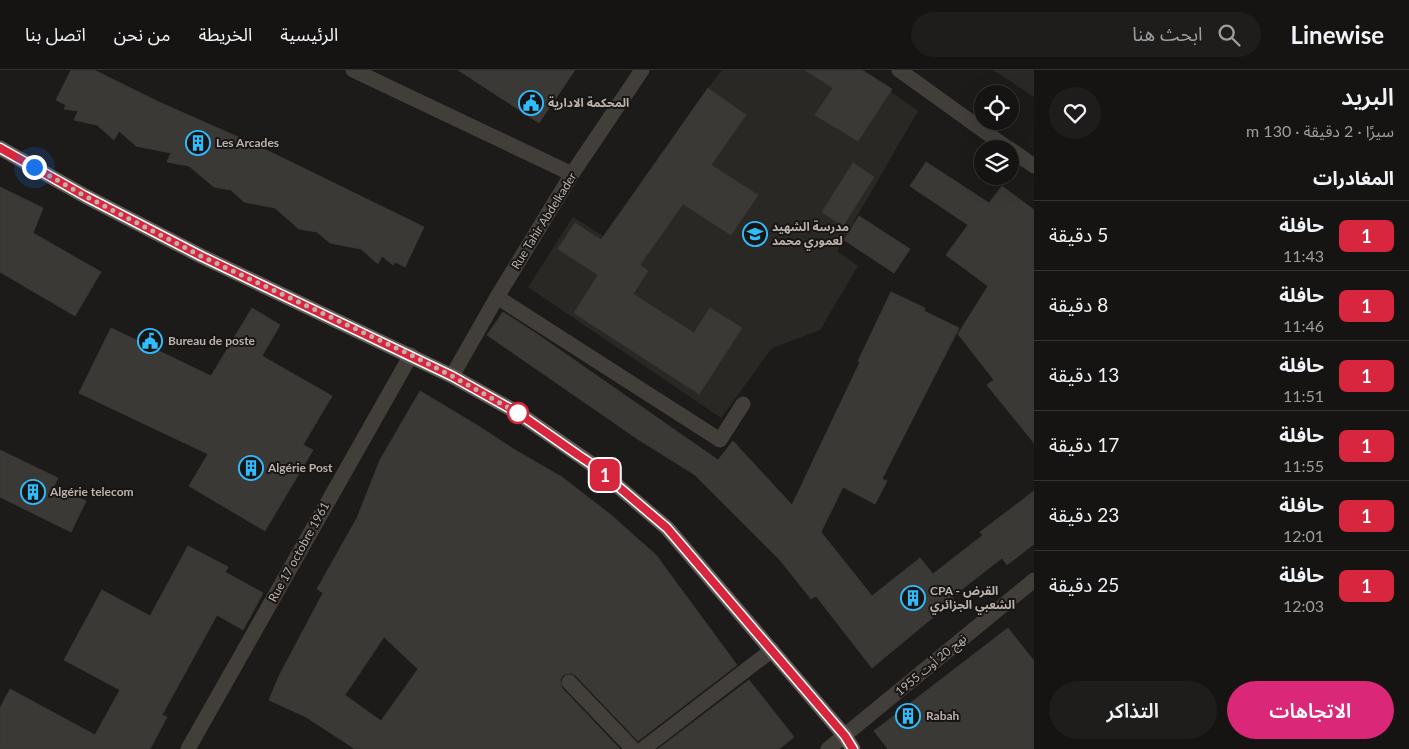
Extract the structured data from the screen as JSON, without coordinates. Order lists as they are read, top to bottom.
{
  "streets": {
    "street": ["Rue Tahir Abdelkader", "Rue 17 octobre 1961", "نهج 20 أوت 1955"]
  },
  "places": {
    "public building": ["المحكمة الادارية", "Bureau de poste"],
    "building": [
      "Les Arcades",
      "Algérie Post",
      "Algérie telecom",
      "CPA - القرض الشعبي الجزائري",
      "Rabah"
    ],
    "school or university": ["مدرسة الشهيد لعموري محمد"]
  },
  "lines": ["bus line 1"],
  "page": {
    "header": "Linewise",
    "search": "ابحث هنا",
    "nav": [
      "الرئيسية",
      "الخريطة",
      "من نحن",
      "اتصل بنا"
    ],
    "heading": [
      ["البريد", "سيرًا · 2 دقيقة · 130 m"],
      "المغادرات"
    ],
    "on_map": "1",
    "list": [
      {
        "mark": "1",
        "name": "حافلة",
        "note": "11:43",
        "value": "5 دقيقة"
      },
      {
        "mark": "1",
        "name": "حافلة",
        "note": "11:46",
        "value": "8 دقيقة"
      },
      {
        "mark": "1",
        "name": "حافلة",
        "note": "11:51",
        "value": "13 دقيقة"
      },
      {
        "mark": "1",
        "name": "حافلة",
        "note": "11:55",
        "value": "17 دقيقة"
      },
      {
        "mark": "1",
        "name": "حافلة",
        "note": "12:01",
        "value": "23 دقيقة"
      },
      {
        "mark": "1",
        "name": "حافلة",
        "note": "12:03",
        "value": "25 دقيقة"
      }
    ],
    "buttons": ["الاتجاهات", "التذاكر"]
  }
}
